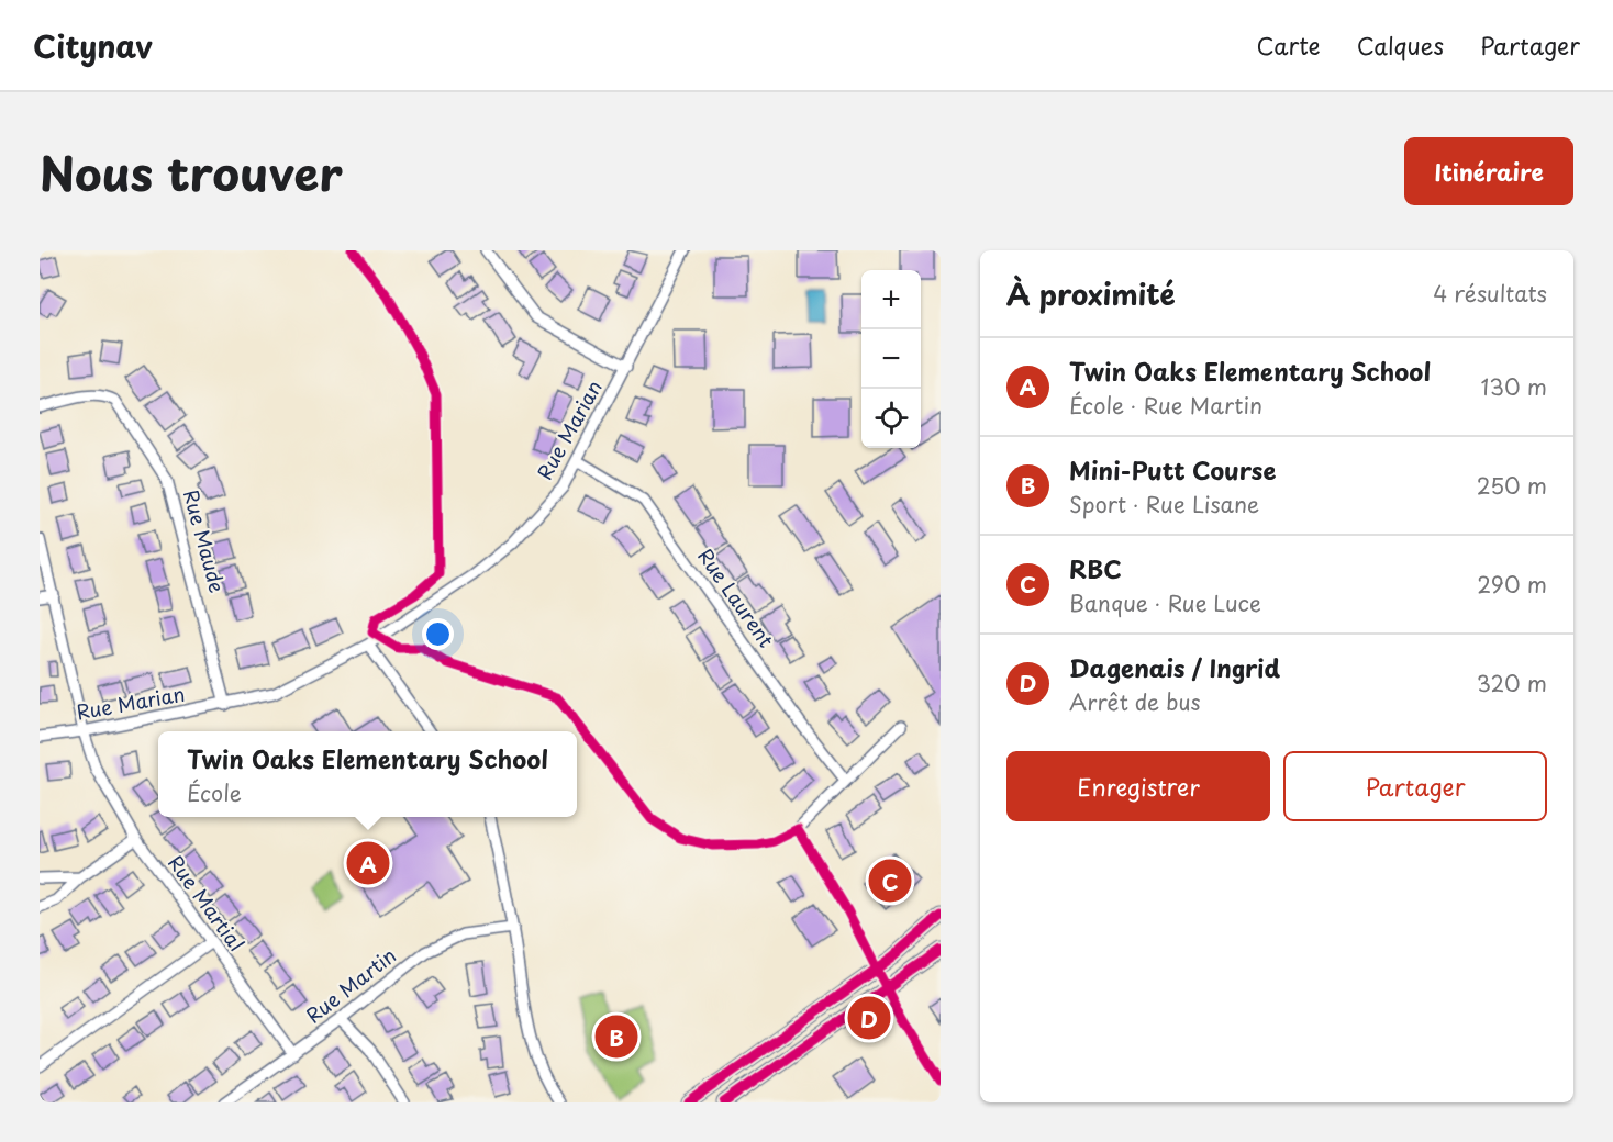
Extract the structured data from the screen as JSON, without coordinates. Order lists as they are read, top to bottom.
{
  "streets": {
    "street": [
      "Rue Marian",
      "Rue Maude",
      "Rue Laurent",
      "Rue Martial",
      "Rue Martin"
    ]
  },
  "crossings": [
    ["Rue Marian", "Rue Maude"],
    ["Rue Marian", "Rue Laurent"],
    ["Rue Marian", "Rue Martial"],
    ["Rue Martial", "Rue Martin"]
  ],
  "page": {
    "header": "Citynav",
    "nav": ["Carte", "Calques", "Partager"],
    "title": "Nous trouver",
    "buttons": [
      "Itinéraire",
      ["Enregistrer", "Partager"]
    ],
    "heading": ["À proximité", "4 résultats"],
    "map_buttons": ["+", "−"],
    "list": [
      {
        "mark": "A",
        "name": "Twin Oaks Elementary School",
        "note": "École · Rue Martin",
        "value": "130 m"
      },
      {
        "mark": "B",
        "name": "Mini-Putt Course",
        "note": "Sport · Rue Lisane",
        "value": "250 m"
      },
      {
        "mark": "C",
        "name": "RBC",
        "note": "Banque · Rue Luce",
        "value": "290 m"
      },
      {
        "mark": "D",
        "name": "Dagenais / Ingrid",
        "note": "Arrêt de bus",
        "value": "320 m"
      }
    ],
    "popup": ["Twin Oaks Elementary School", "École"],
    "pins": [
      "A",
      "C",
      "D",
      "B"
    ]
  }
}
